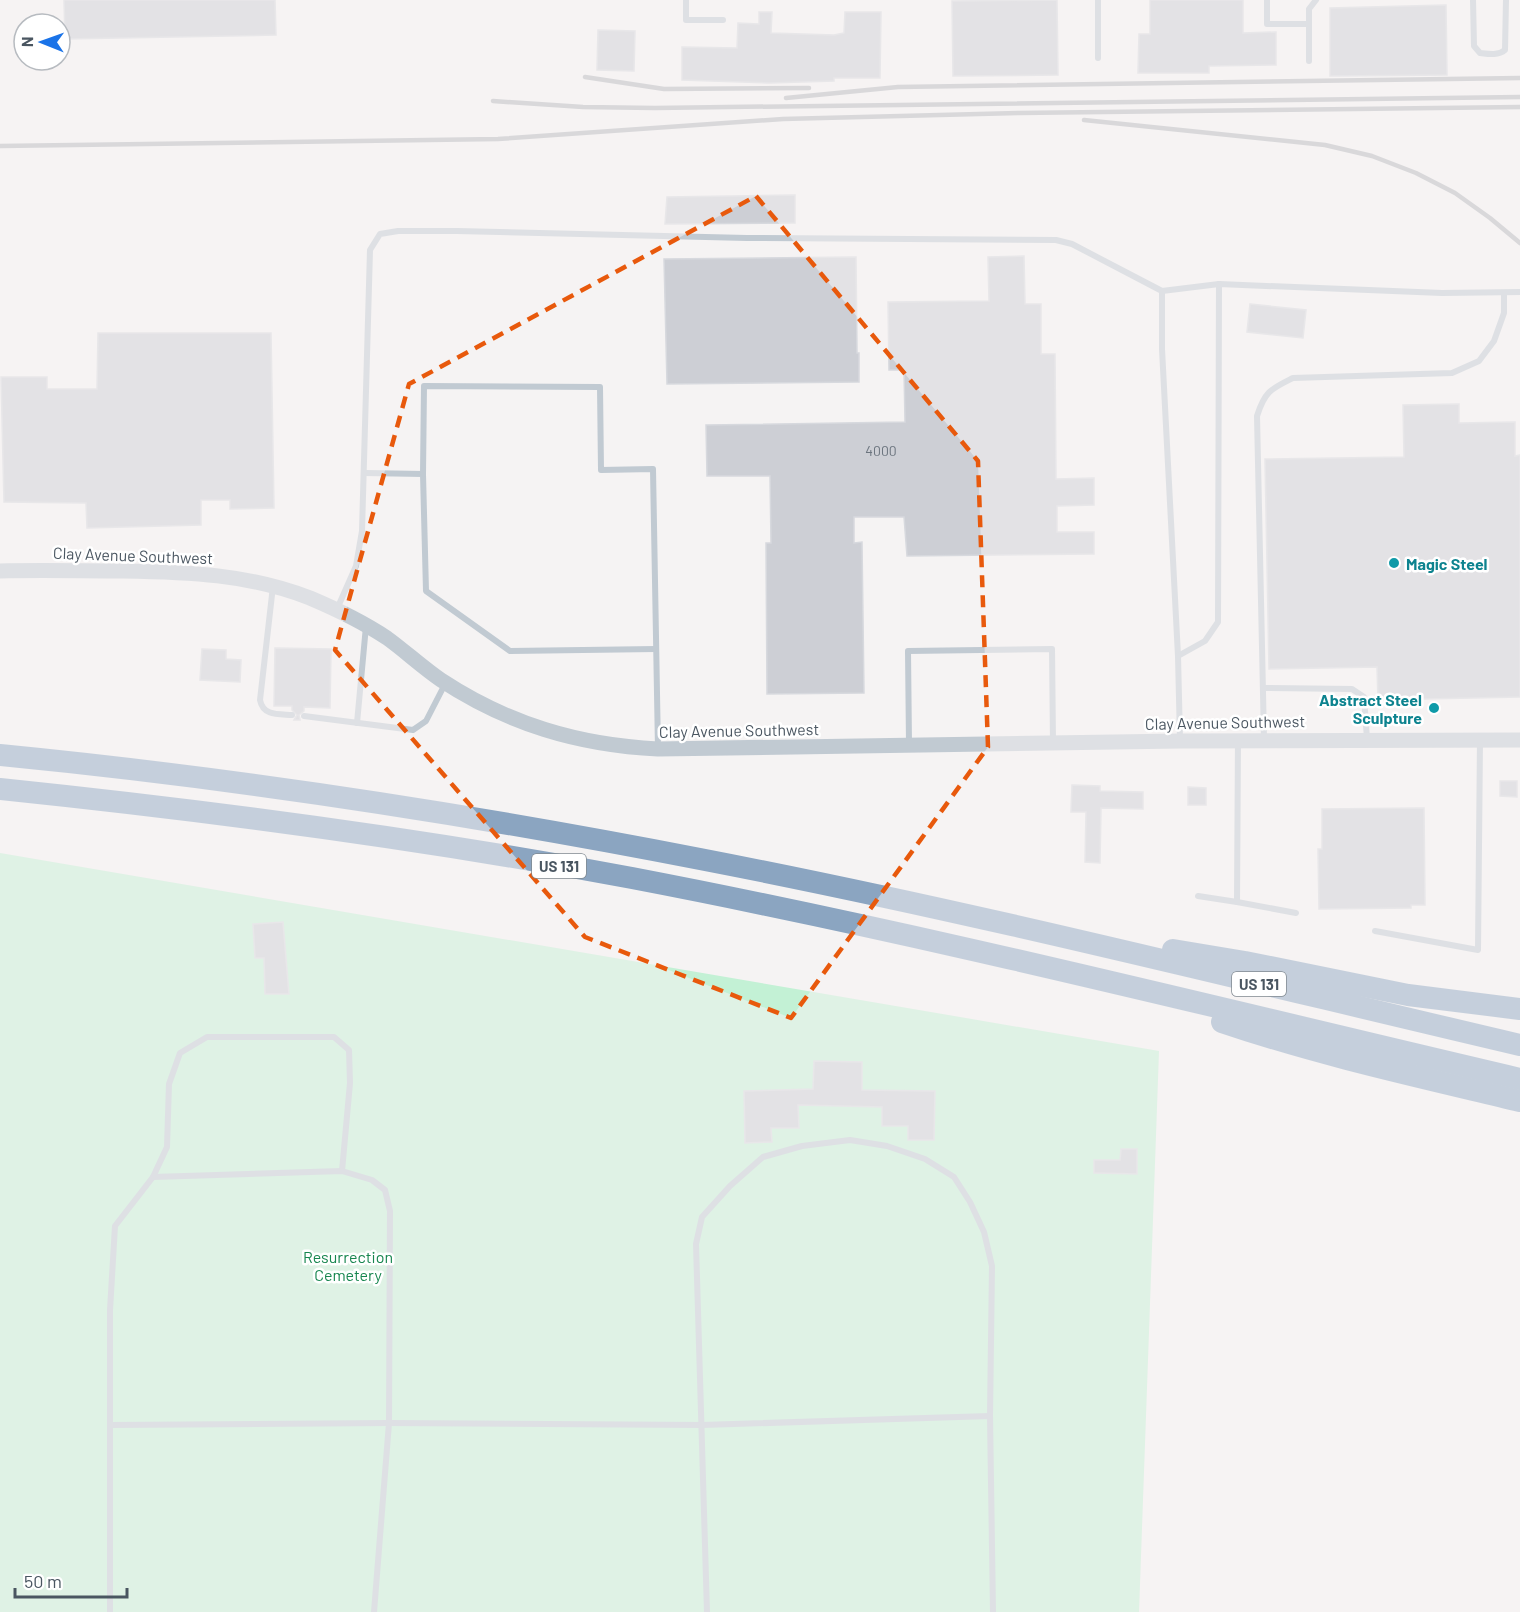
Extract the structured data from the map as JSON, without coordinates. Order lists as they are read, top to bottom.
{
  "streets": {
    "highway": ["US 131"],
    "street": ["Clay Avenue Southwest"]
  },
  "parks": ["Resurrection Cemetery"],
  "places": ["Magic Steel", "Abstract Steel Sculpture"],
  "house_numbers": ["4000"],
  "scale_bar": "50 m",
  "north": "left"
}
